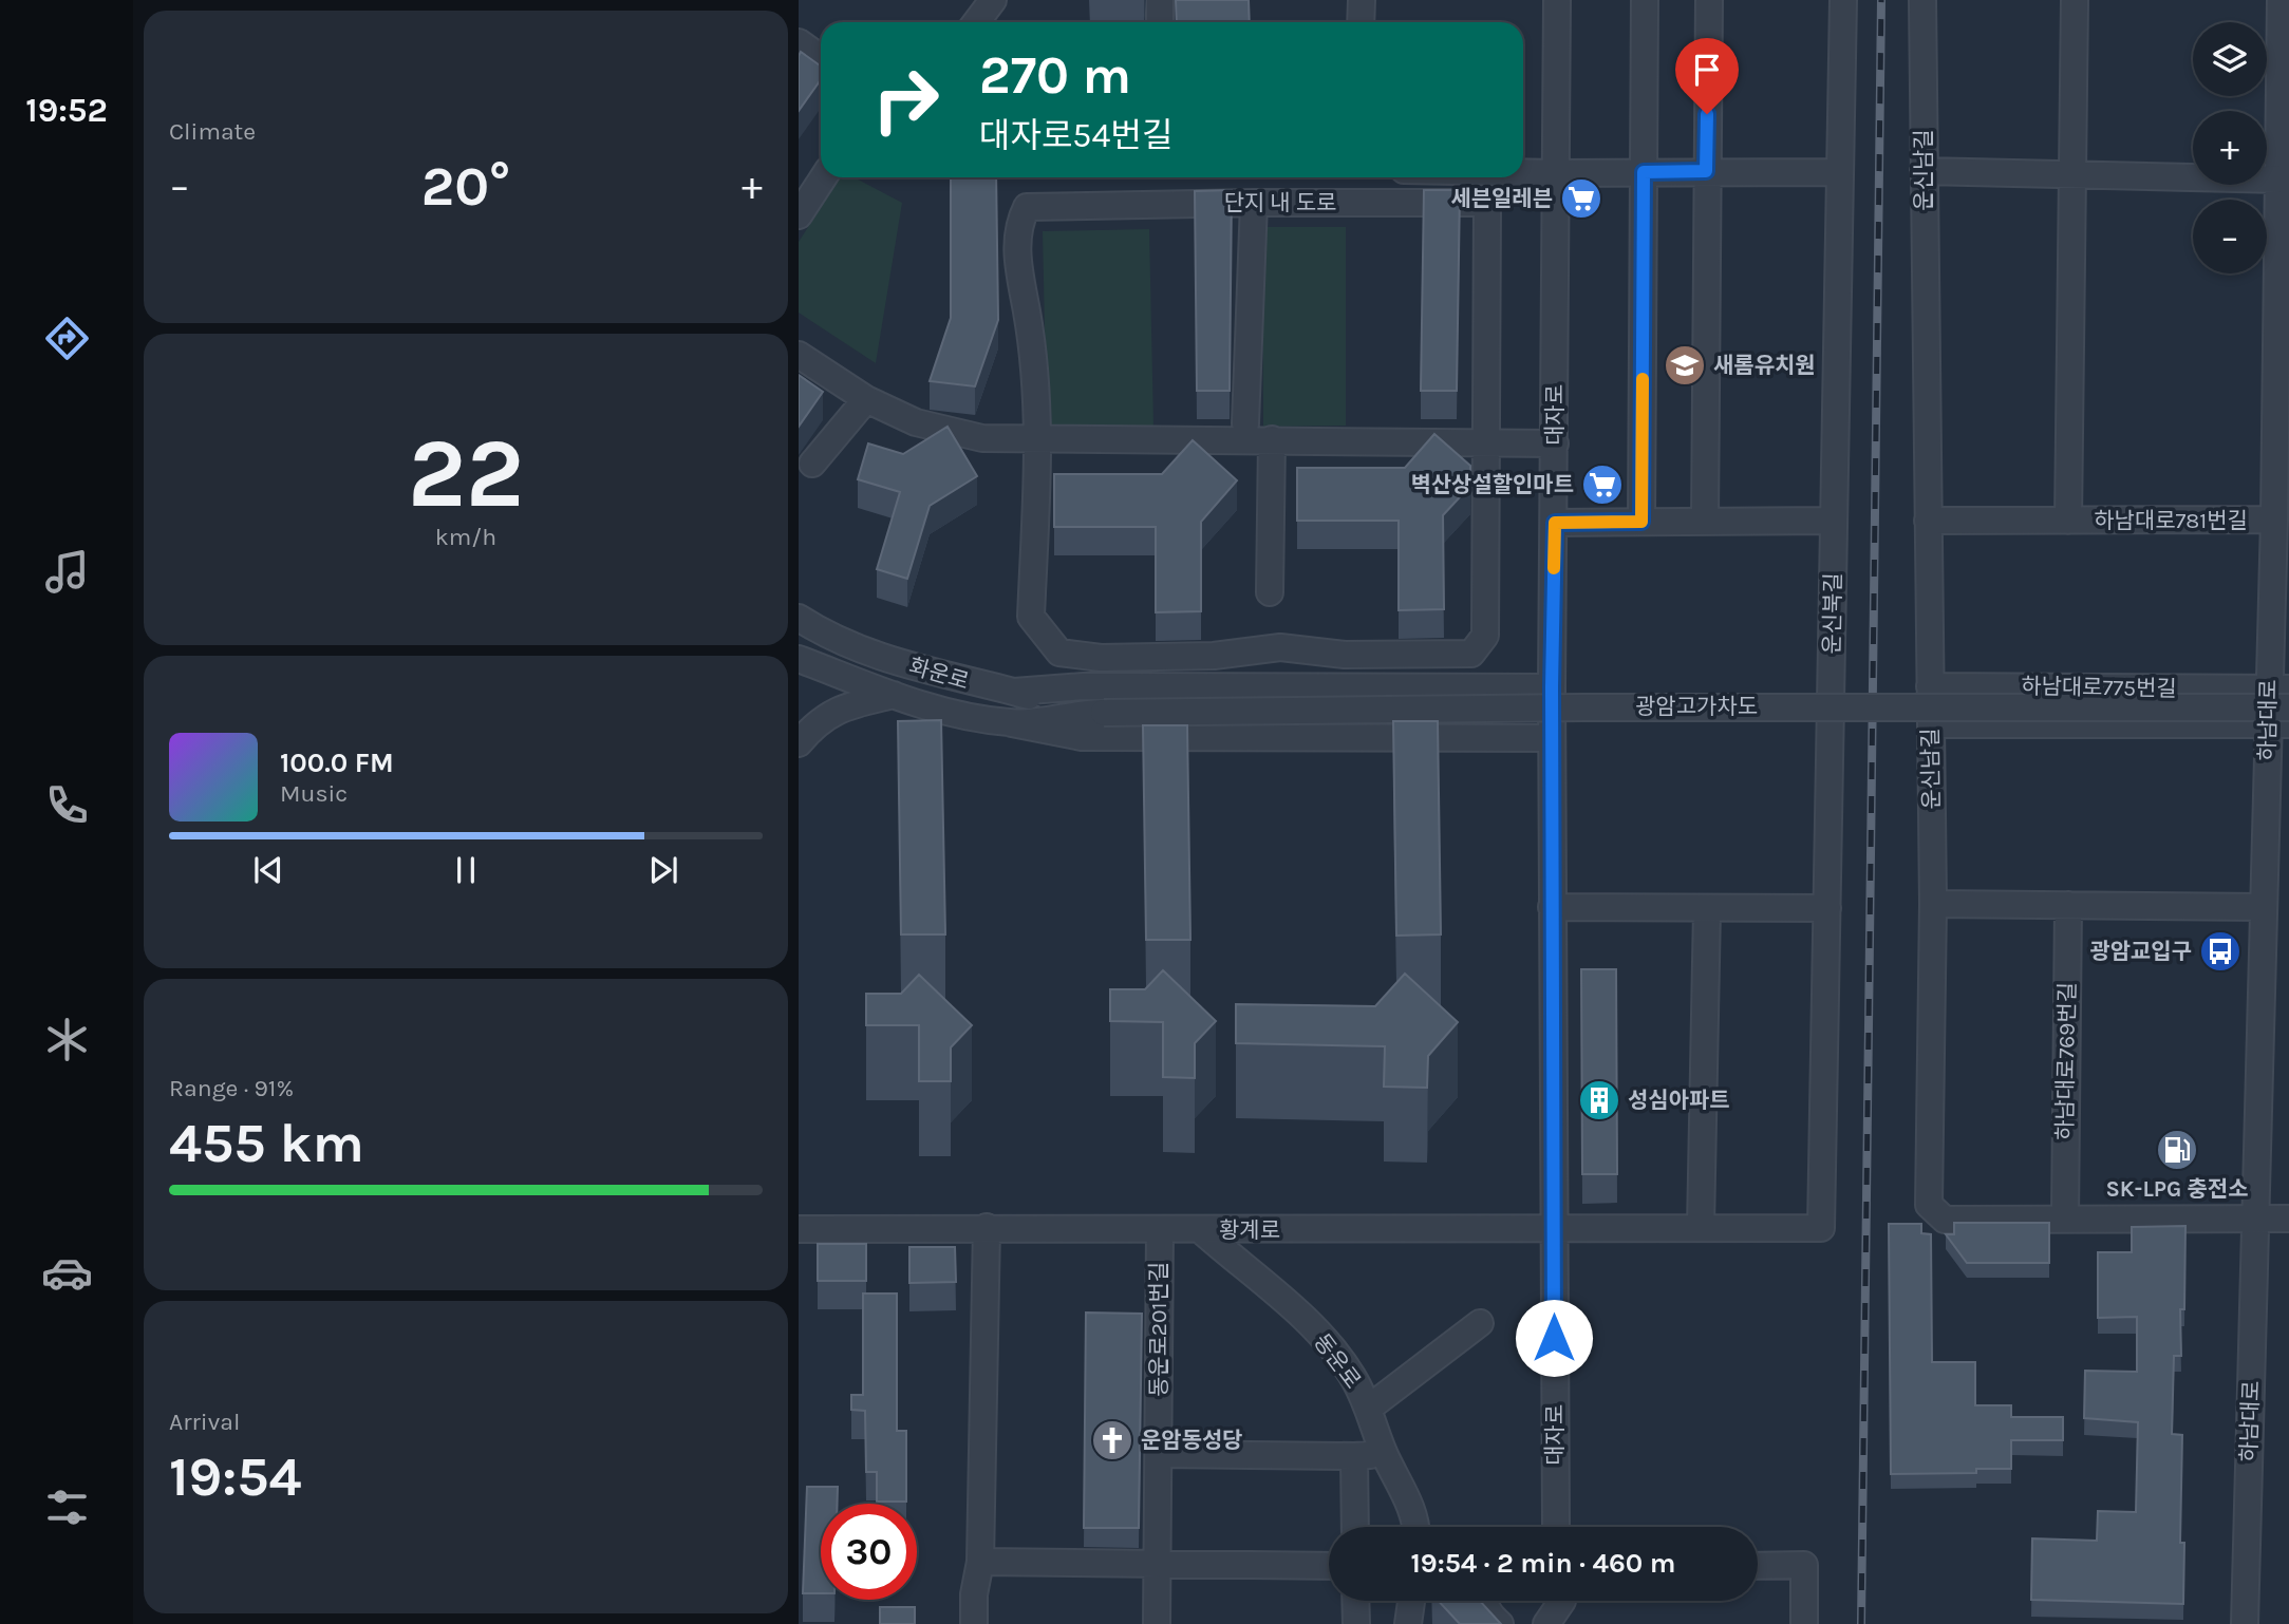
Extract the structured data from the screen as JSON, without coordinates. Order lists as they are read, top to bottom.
{
  "streets": {
    "street": [
      "운신남길",
      "단지 내 도로",
      "대자로",
      "하남대로781번길",
      "운신북길",
      "화운로",
      "하남대로775번길",
      "광암고가차도",
      "하남대로",
      "하남대로769번길",
      "황계로",
      "동운로201번길",
      "동운로"
    ]
  },
  "crossings": [
    ["운신남길", "하남대로781번길"],
    ["운신남길", "하남대로775번길"],
    ["운신남길", "하남대로"],
    ["운신남길", "하남대로769번길"],
    ["대자로", "황계로"],
    ["하남대로781번길", "하남대로"],
    ["운신북길", "황계로"],
    ["화운로", "광암고가차도"],
    ["하남대로775번길", "하남대로"],
    ["황계로", "동운로201번길"],
    ["황계로", "동운로"]
  ],
  "places": {
    "supermarket": ["세븐일레븐", "벽산상설할인마트"],
    "school or university": ["새롬유치원"],
    "bus stop": ["광암교입구"],
    "building": ["성심아파트"],
    "fuel station": ["SK-LPG 충전소"],
    "church": ["운암동성당"]
  },
  "page": {
    "tabs": "19:52",
    "tile": [
      "Climate",
      ["22", "km/h"],
      ["Range · 91%", "455 km"],
      ["Arrival", "19:54"]
    ],
    "map_buttons": ["+", "−"],
    "turn": ["270 m", "대자로54번길"],
    "heat": ["−", "20°", "+"],
    "song": ["100.0 FM", "Music"],
    "limit": "30",
    "trip": "19:54 · 2 min · 460 m"
  }
}
